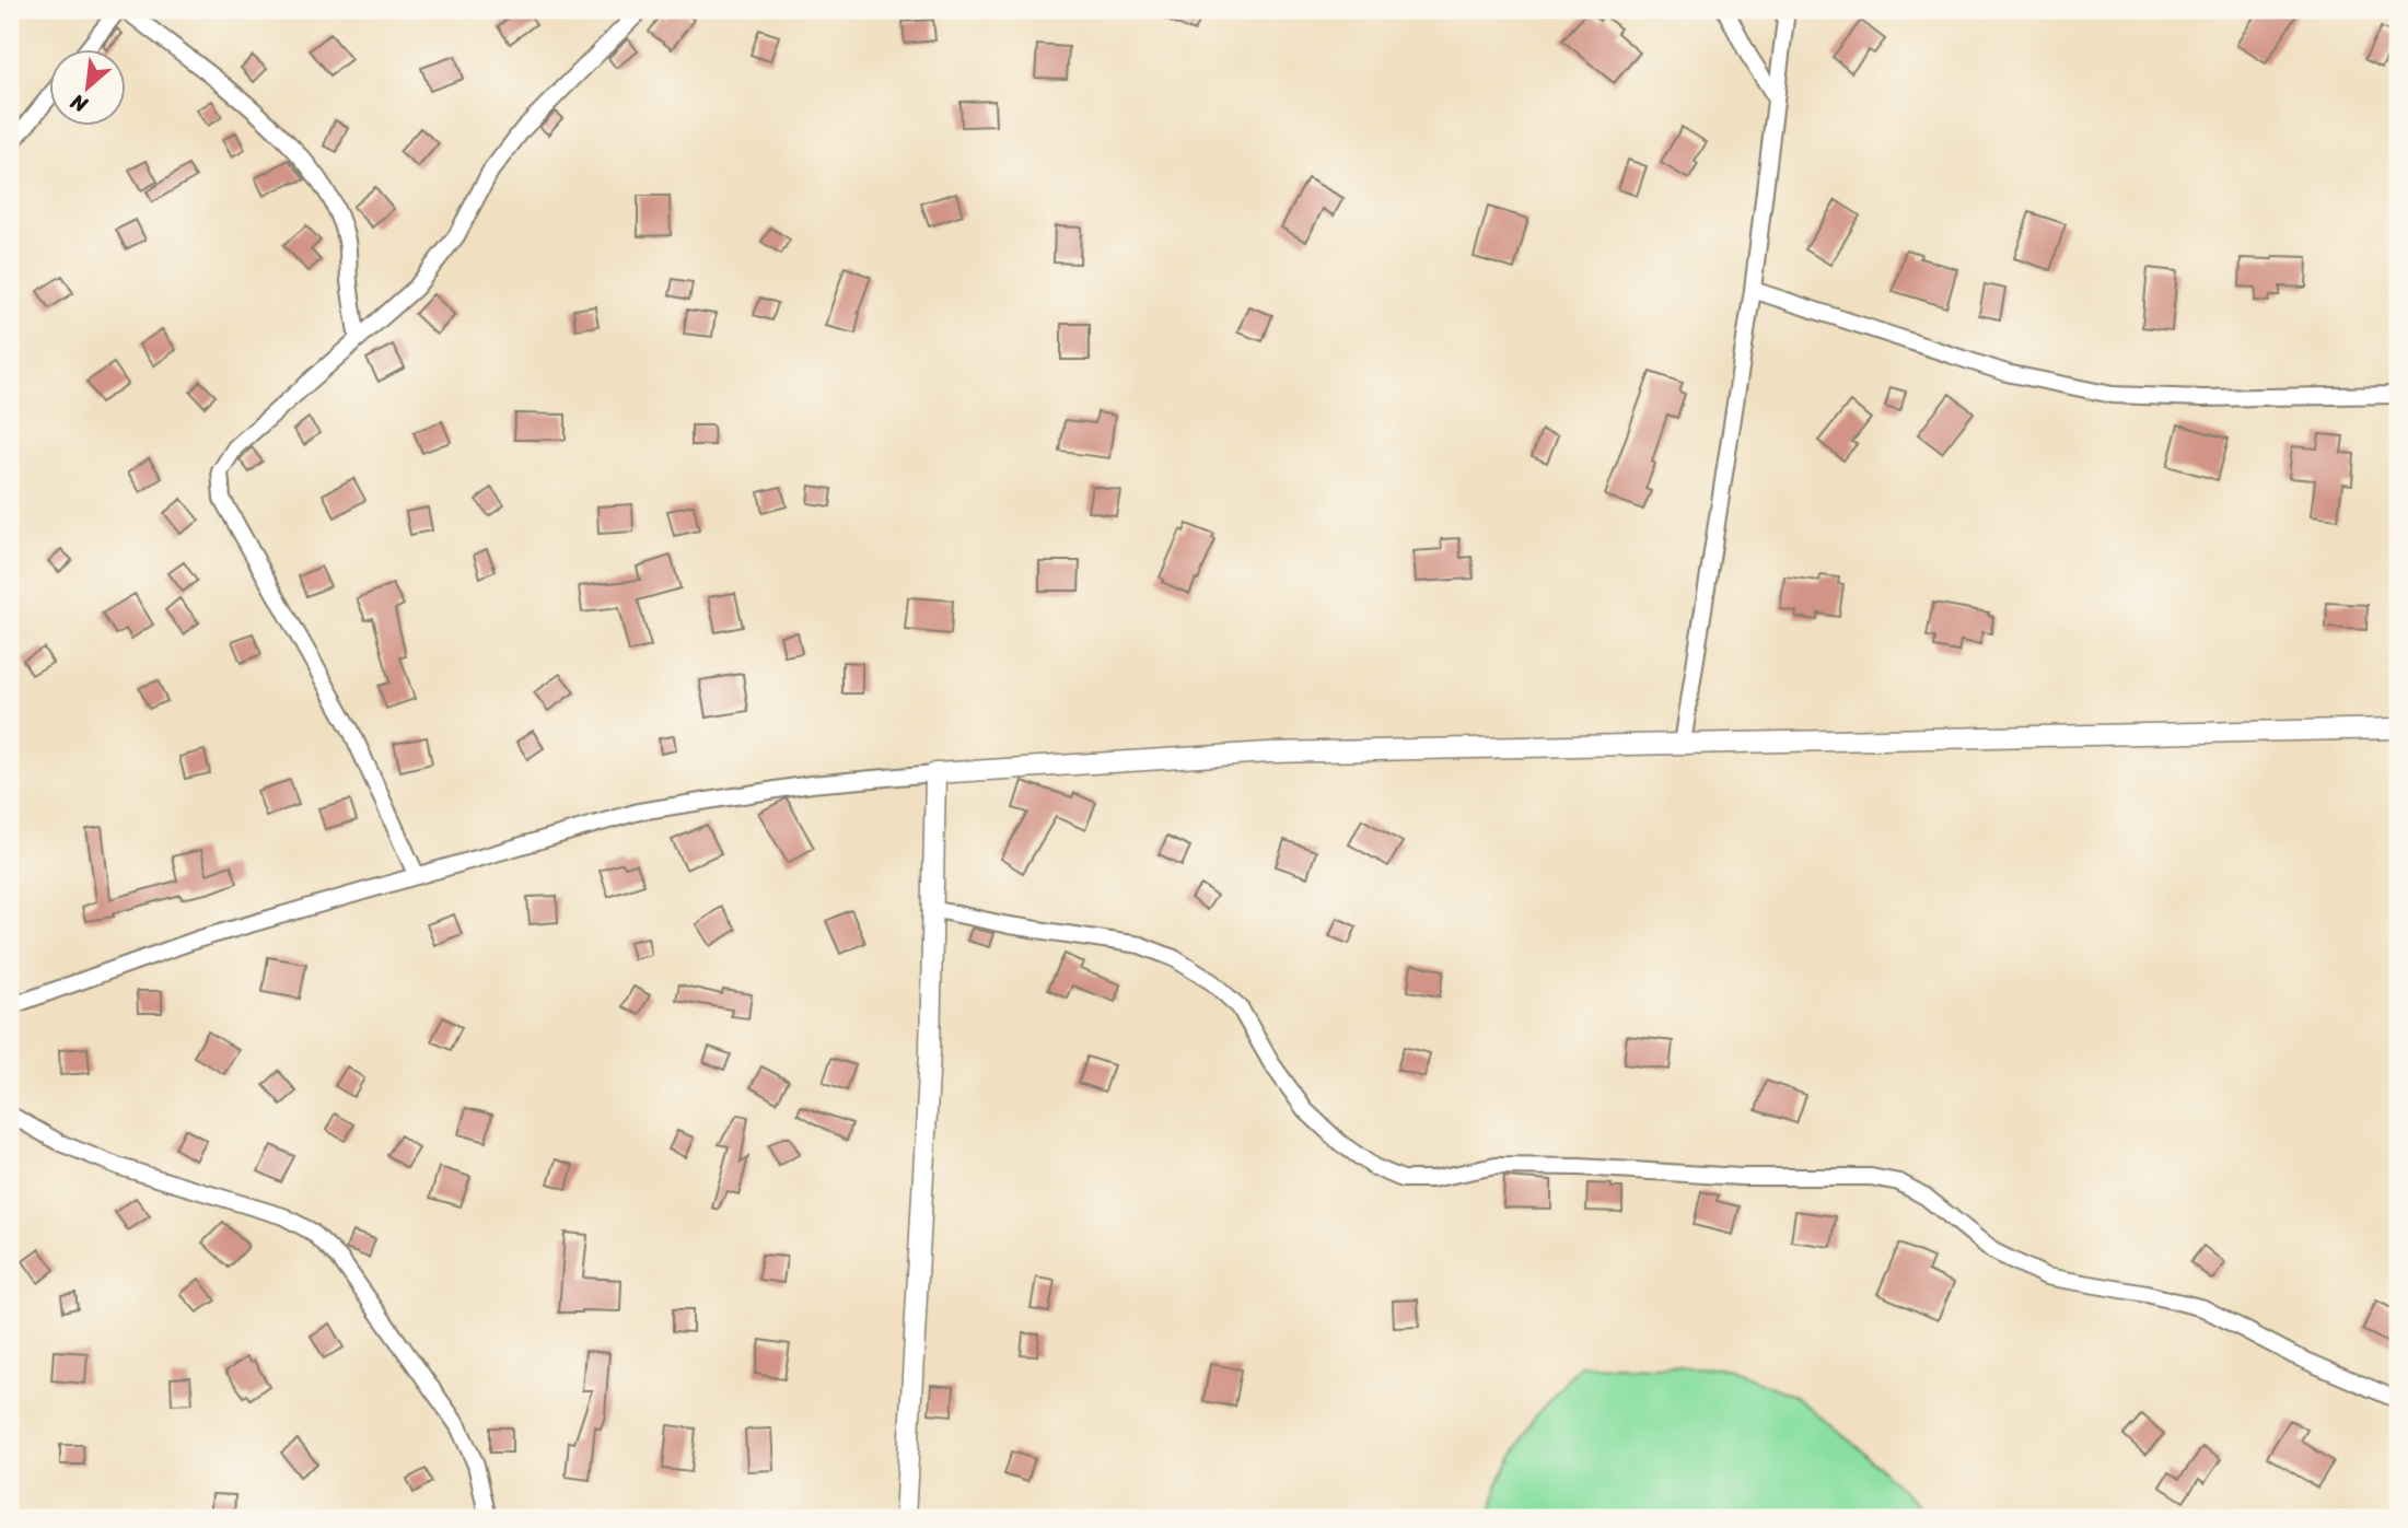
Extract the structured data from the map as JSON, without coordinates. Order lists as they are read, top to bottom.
{
  "north": "bottom left"
}
